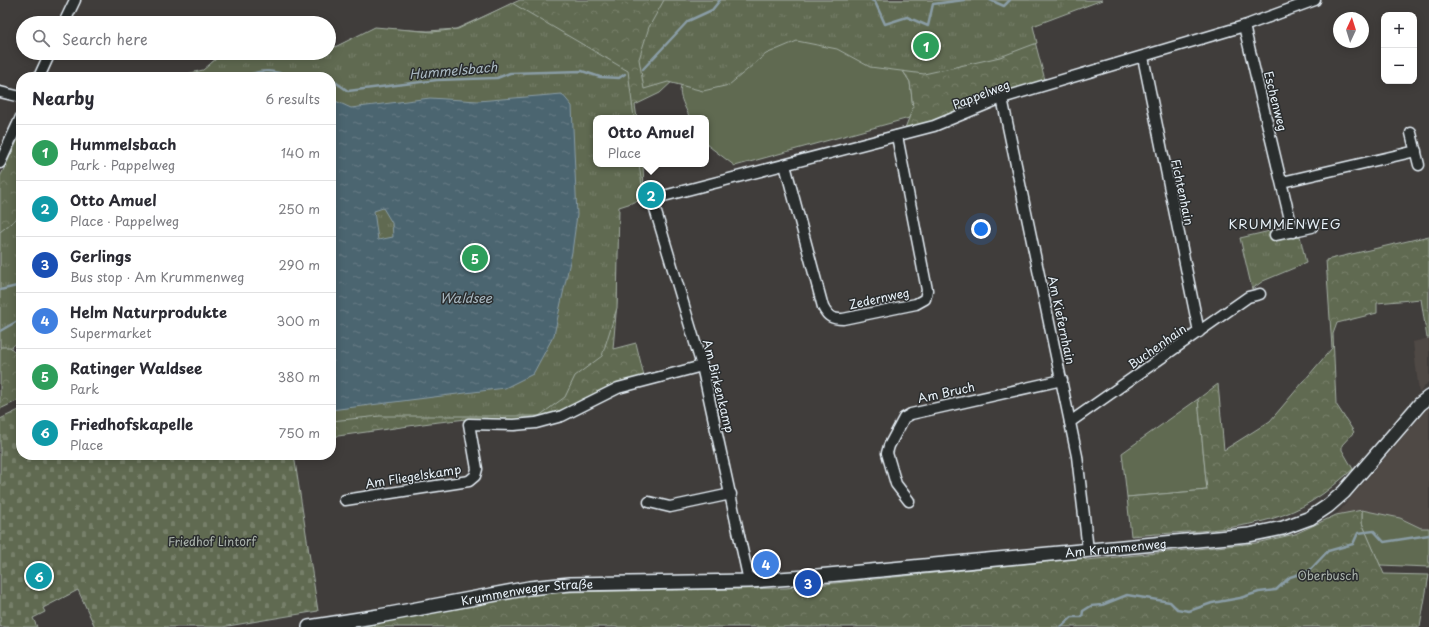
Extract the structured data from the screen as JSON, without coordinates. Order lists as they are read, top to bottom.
{
  "streets": {
    "main road": ["Am Krummenweg", "Krummenweger Straße"],
    "street": [
      "Pappelweg",
      "Eschenweg",
      "Fichtenhain",
      "Zedernweg",
      "Am Kiefernhain",
      "Buchenhain",
      "Am Birkenkamp",
      "Am Bruch",
      "Am Fliegelskamp"
    ]
  },
  "crossings": [
    ["Pappelweg", "Eschenweg"],
    ["Pappelweg", "Fichtenhain"],
    ["Pappelweg", "Zedernweg"],
    ["Pappelweg", "Am Kiefernhain"],
    ["Pappelweg", "Am Birkenkamp"],
    ["Fichtenhain", "Buchenhain"],
    ["Am Kiefernhain", "Buchenhain"],
    ["Am Kiefernhain", "Am Bruch"],
    ["Am Kiefernhain", "Am Krummenweg"],
    ["Am Birkenkamp", "Am Fliegelskamp"],
    ["Am Birkenkamp", "Am Krummenweg"],
    ["Am Birkenkamp", "Krummenweger Straße"],
    ["Am Krummenweg", "Krummenweger Straße"]
  ],
  "districts": ["KRUMMENWEG"],
  "water": ["Hummelsbach", "Waldsee"],
  "parks": ["Friedhof Lintorf", "Oberbusch"],
  "north": "top",
  "page": {
    "map_buttons": ["+", "−"],
    "search": "Search here",
    "pins": [
      "1",
      "2",
      "5",
      "4",
      "6",
      "3"
    ],
    "heading": ["Nearby", "6 results"],
    "popup": ["Otto Amuel", "Place"],
    "list": [
      {
        "mark": "1",
        "name": "Hummelsbach",
        "note": "Park · Pappelweg",
        "value": "140 m"
      },
      {
        "mark": "2",
        "name": "Otto Amuel",
        "note": "Place · Pappelweg",
        "value": "250 m"
      },
      {
        "mark": "3",
        "name": "Gerlings",
        "note": "Bus stop · Am Krummenweg",
        "value": "290 m"
      },
      {
        "mark": "4",
        "name": "Helm Naturprodukte",
        "note": "Supermarket",
        "value": "300 m"
      },
      {
        "mark": "5",
        "name": "Ratinger Waldsee",
        "note": "Park",
        "value": "380 m"
      },
      {
        "mark": "6",
        "name": "Friedhofskapelle",
        "note": "Place",
        "value": "750 m"
      }
    ]
  }
}
